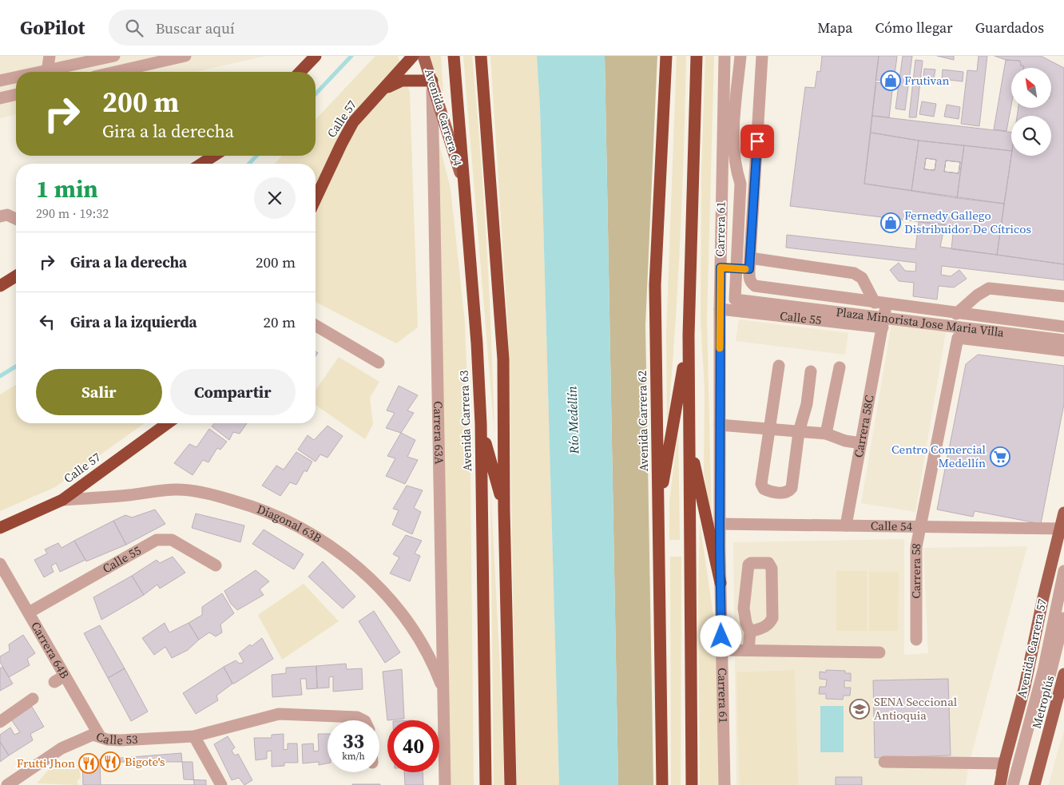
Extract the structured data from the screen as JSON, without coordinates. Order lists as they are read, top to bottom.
{
  "streets": {
    "highway": ["Calle 57", "Avenida Carrera 63", "Avenida Carrera 62"],
    "main road": ["Avenida Carrera 64", "Avenida Carrera 57"],
    "street": [
      "Carrera 61",
      "Calle 55",
      "Plaza Minorista Jose Maria Villa",
      "Carrera 58C",
      "Carrera 63A",
      "Diagonal 63B",
      "Calle 54",
      "Carrera 58",
      "Carrera 64B",
      "Metroplús",
      "Calle 53"
    ]
  },
  "crossings": [
    ["Avenida Carrera 64", "Avenida Carrera 63"],
    ["Avenida Carrera 64", "Carrera 63A"],
    ["Calle 57", "Diagonal 63B"],
    ["Carrera 61", "Calle 55"],
    ["Carrera 61", "Calle 54"],
    ["Calle 55", "Plaza Minorista Jose Maria Villa"],
    ["Calle 55", "Carrera 58C"],
    ["Calle 55", "Carrera 64B"],
    ["Plaza Minorista Jose Maria Villa", "Carrera 58C"],
    ["Carrera 58C", "Calle 54"],
    ["Carrera 63A", "Diagonal 63B"],
    ["Calle 54", "Carrera 58"],
    ["Calle 54", "Avenida Carrera 57"],
    ["Carrera 64B", "Calle 53"]
  ],
  "water": ["Río Medellín"],
  "places": {
    "shop": ["Frutivan", "Fernedy Gallego Distribuidor De Cítricos"],
    "supermarket": ["Centro Comercial Medellín"],
    "school or university": ["SENA Seccional Antioquia"],
    "restaurant": ["Bigote's", "Frutti Jhon"]
  },
  "north": "top left",
  "page": {
    "header": "GoPilot",
    "search": "Buscar aquí",
    "nav": ["Mapa", "Cómo llegar", "Guardados"],
    "turn": ["200 m", "Gira a la derecha"],
    "heading": ["1 min", "290 m · 19:32"],
    "list": [
      {
        "name": "Gira a la derecha",
        "value": "200 m"
      },
      {
        "name": "Gira a la izquierda",
        "value": "20 m"
      }
    ],
    "buttons": ["Salir", "Compartir"],
    "speed": "33 km/h",
    "limit": "40"
  }
}
